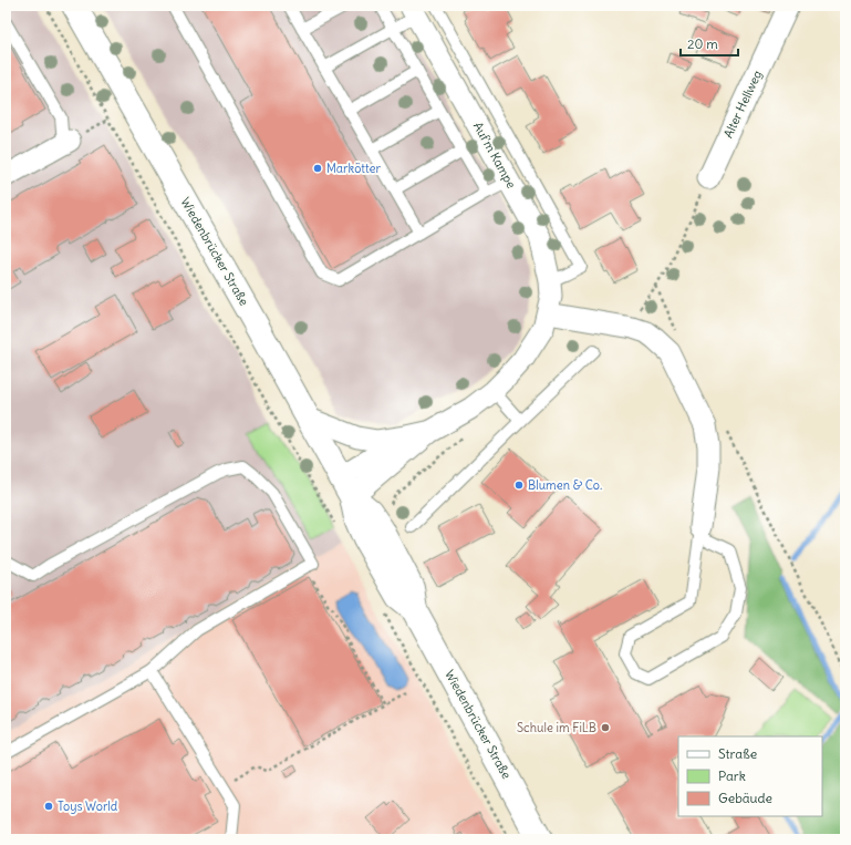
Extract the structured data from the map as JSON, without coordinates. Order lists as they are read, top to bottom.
{
  "streets": {
    "main road": ["Wiedenbrücker Straße"],
    "street": ["Alter Hellweg", "Auf'm Kampe"]
  },
  "crossings": [
    ["Auf'm Kampe", "Wiedenbrücker Straße"]
  ],
  "places": [
    "Markötter",
    "Blumen & Co.",
    "Schule im FiLB",
    "Toys World"
  ],
  "legend": ["Straße", "Park", "Gebäude"],
  "scale_bar": "20 m"
}
